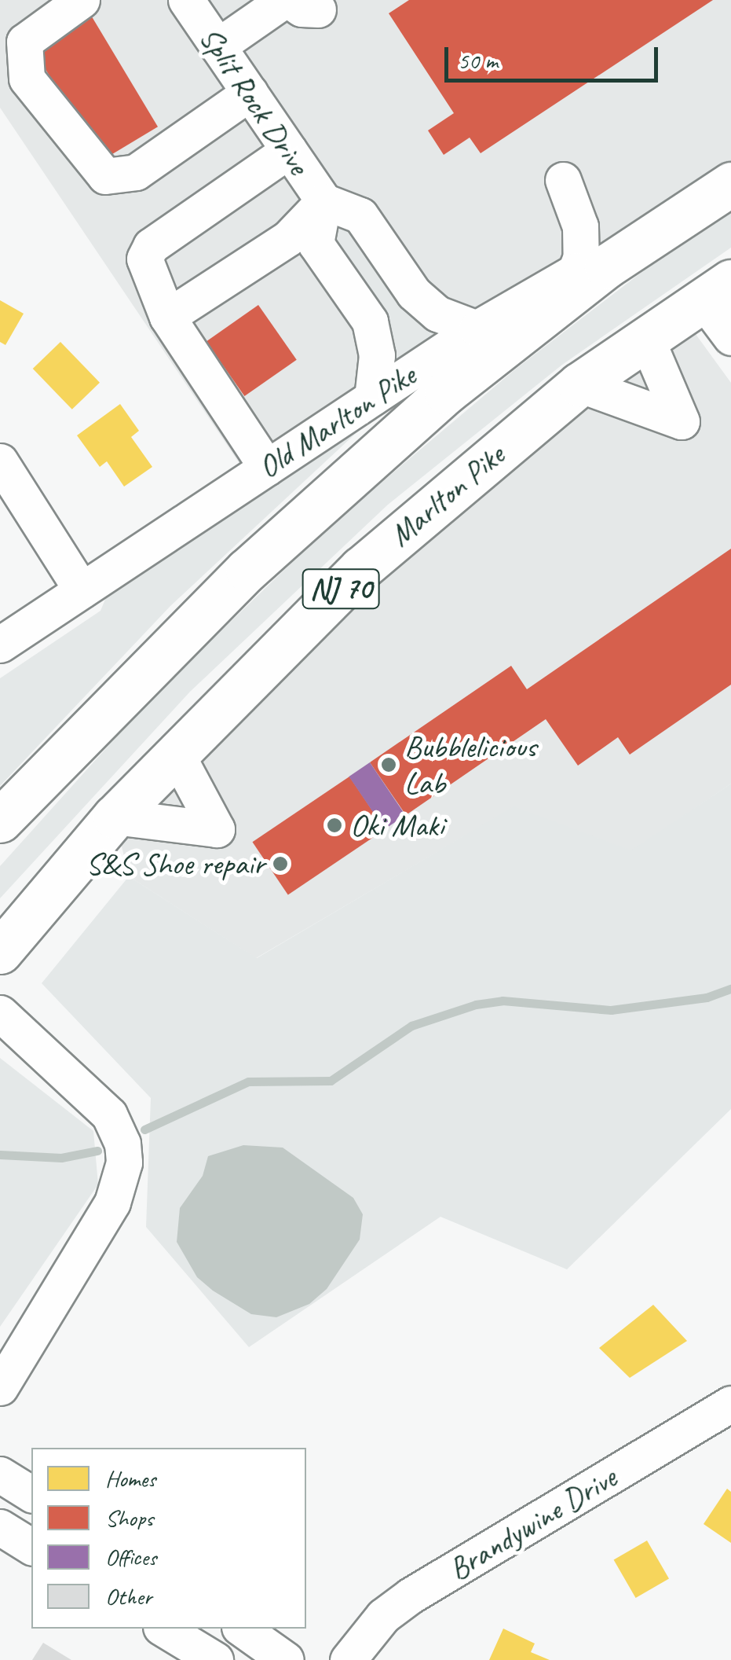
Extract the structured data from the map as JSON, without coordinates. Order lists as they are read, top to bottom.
{
  "streets": {
    "highway": ["Marlton Pike", "NJ 70"],
    "street": ["Split Rock Drive", "Old Marlton Pike", "Brandywine Drive"]
  },
  "crossings": [
    ["Split Rock Drive", "Old Marlton Pike"],
    ["Old Marlton Pike", "NJ 70"]
  ],
  "places": ["Bubblelicious Lab", "Oki Maki", "S&S Shoe repair"],
  "legend": [
    "Homes",
    "Shops",
    "Offices",
    "Other"
  ],
  "scale_bar": "50 m"
}
